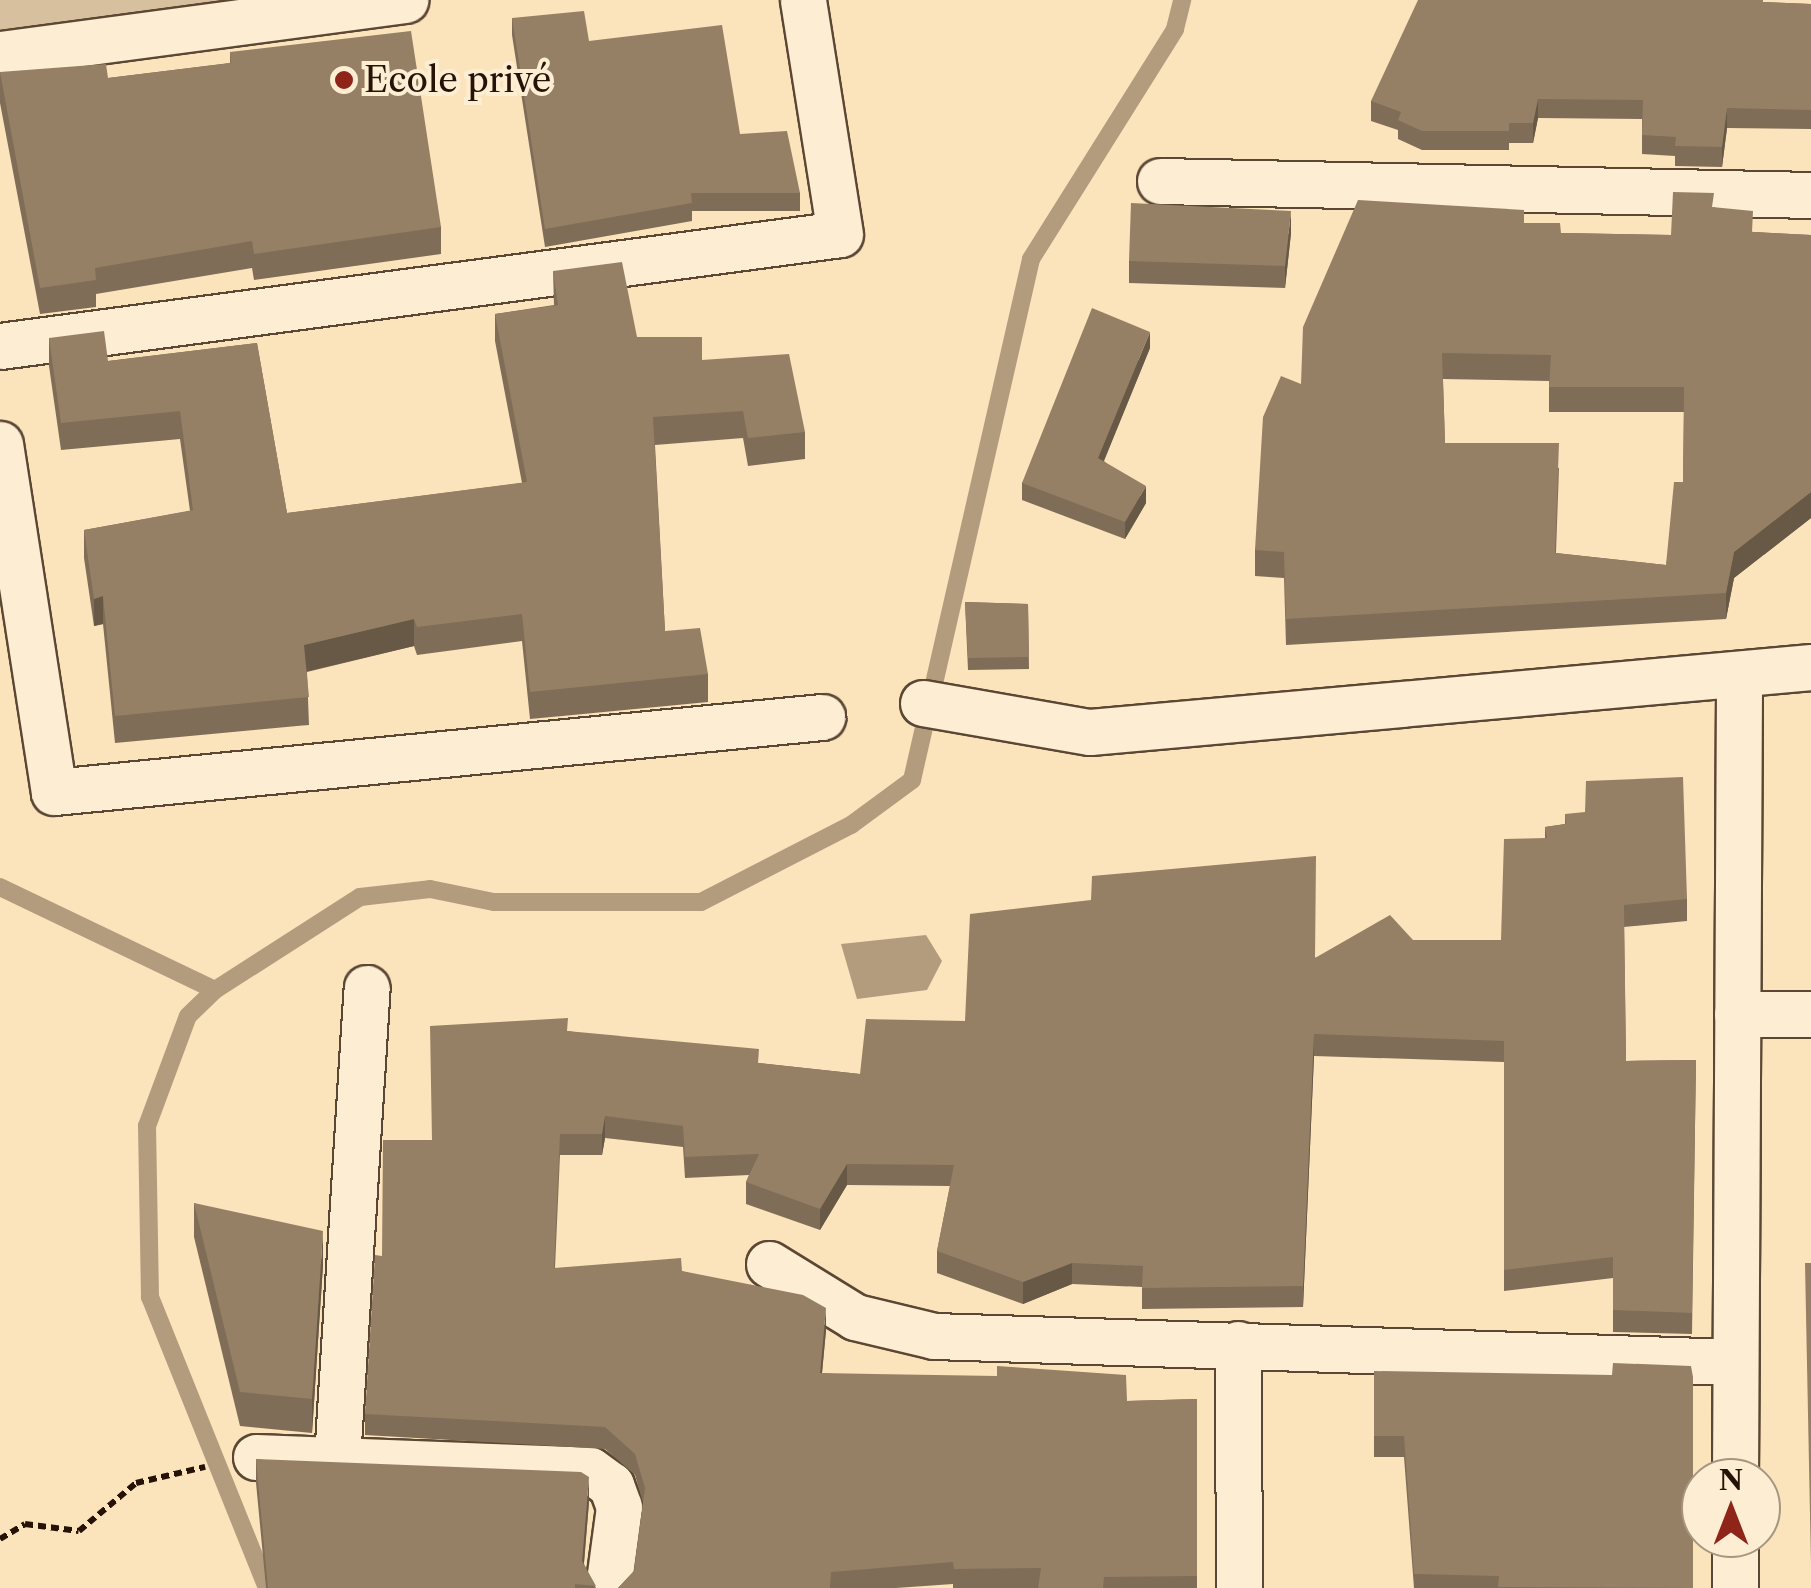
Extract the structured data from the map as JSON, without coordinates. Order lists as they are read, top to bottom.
{
  "places": ["Ecole privé"],
  "north": "top"
}
